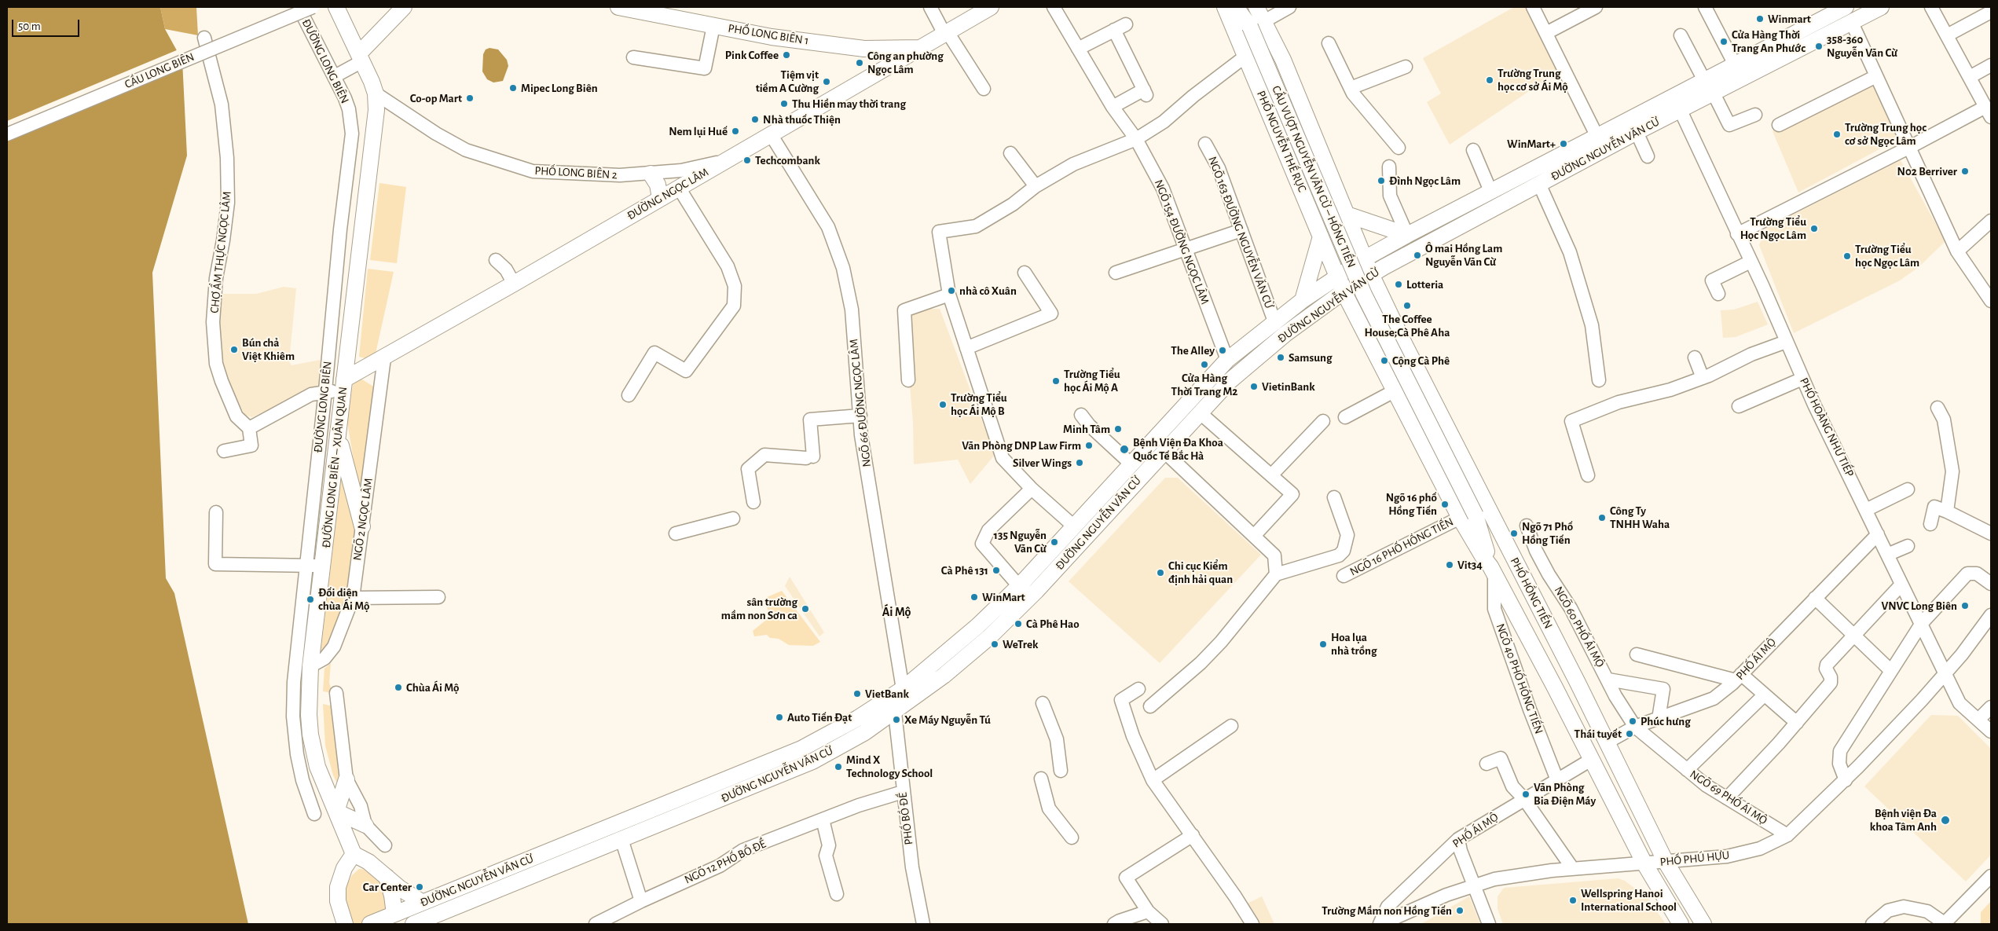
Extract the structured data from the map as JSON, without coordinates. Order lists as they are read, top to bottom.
{
  "streets": {
    "main road": [
      "PHỐ LONG BIÊN 1",
      "PHỐ NGUYỄN THẾ RỤC",
      "ĐƯỜNG NGUYỄN VĂN CỪ",
      "CẦU VƯỢT NGUYỄN VĂN CỪ – HỒNG TIẾN",
      "ĐƯỜNG NGỌC LÂM",
      "ĐƯỜNG LONG BIÊN – XUÂN QUAN",
      "PHỐ HỒNG TIẾN"
    ],
    "street": [
      "ĐƯỜNG LONG BIÊN",
      "CẦU LONG BIÊN",
      "PHỐ LONG BIÊN 2",
      "NGÕ 163 ĐƯỜNG NGUYỄN VĂN CỪ",
      "NGÕ 154 ĐƯỜNG NGỌC LÂM",
      "CHỢ ẨM THỰC NGỌC LÂM",
      "NGÕ 66 ĐƯỜNG NGỌC LÂM",
      "PHỐ HOÀNG NHƯ TIẾP",
      "NGÕ 2 NGỌC LÂM",
      "NGÕ 16 PHỐ HỒNG TIẾN",
      "NGÕ 60 PHỐ ÁI MỘ",
      "PHỐ ÁI MỘ",
      "NGÕ 40 PHỐ HỒNG TIẾN",
      "NGÕ 69 PHỐ ÁI MỘ",
      "PHỐ BỒ ĐỀ",
      "PHỐ PHÚ HỰU",
      "NGÕ 12 PHỐ BỒ ĐỀ"
    ]
  },
  "crossings": [
    ["PHỐ LONG BIÊN 1", "ĐƯỜNG NGỌC LÂM"],
    ["ĐƯỜNG LONG BIÊN", "CẦU LONG BIÊN"],
    ["ĐƯỜNG LONG BIÊN", "ĐƯỜNG LONG BIÊN – XUÂN QUAN"],
    ["PHỐ NGUYỄN THẾ RỤC", "ĐƯỜNG NGUYỄN VĂN CỪ"],
    ["PHỐ NGUYỄN THẾ RỤC", "PHỐ HỒNG TIẾN"],
    ["ĐƯỜNG NGUYỄN VĂN CỪ", "NGÕ 163 ĐƯỜNG NGUYỄN VĂN CỪ"],
    ["ĐƯỜNG NGUYỄN VĂN CỪ", "NGÕ 154 ĐƯỜNG NGỌC LÂM"],
    ["ĐƯỜNG NGUYỄN VĂN CỪ", "NGÕ 66 ĐƯỜNG NGỌC LÂM"],
    ["ĐƯỜNG NGUYỄN VĂN CỪ", "PHỐ HOÀNG NHƯ TIẾP"],
    ["ĐƯỜNG NGUYỄN VĂN CỪ", "PHỐ HỒNG TIẾN"],
    ["ĐƯỜNG NGUYỄN VĂN CỪ", "PHỐ BỒ ĐỀ"],
    ["PHỐ LONG BIÊN 2", "ĐƯỜNG NGỌC LÂM"],
    ["PHỐ LONG BIÊN 2", "ĐƯỜNG LONG BIÊN – XUÂN QUAN"],
    ["ĐƯỜNG NGỌC LÂM", "NGÕ 66 ĐƯỜNG NGỌC LÂM"],
    ["ĐƯỜNG NGỌC LÂM", "ĐƯỜNG LONG BIÊN – XUÂN QUAN"],
    ["ĐƯỜNG NGỌC LÂM", "NGÕ 2 NGỌC LÂM"],
    ["PHỐ HOÀNG NHƯ TIẾP", "PHỐ ÁI MỘ"],
    ["PHỐ HOÀNG NHƯ TIẾP", "PHỐ PHÚ HỰU"],
    ["ĐƯỜNG LONG BIÊN – XUÂN QUAN", "NGÕ 2 NGỌC LÂM"],
    ["NGÕ 16 PHỐ HỒNG TIẾN", "PHỐ HỒNG TIẾN"],
    ["PHỐ HỒNG TIẾN", "PHỐ ÁI MỘ"],
    ["PHỐ HỒNG TIẾN", "NGÕ 40 PHỐ HỒNG TIẾN"],
    ["PHỐ HỒNG TIẾN", "PHỐ PHÚ HỰU"],
    ["NGÕ 60 PHỐ ÁI MỘ", "PHỐ ÁI MỘ"],
    ["NGÕ 60 PHỐ ÁI MỘ", "NGÕ 69 PHỐ ÁI MỘ"],
    ["PHỐ ÁI MỘ", "NGÕ 40 PHỐ HỒNG TIẾN"],
    ["PHỐ ÁI MỘ", "NGÕ 69 PHỐ ÁI MỘ"],
    ["PHỐ ÁI MỘ", "PHỐ PHÚ HỰU"],
    ["NGÕ 69 PHỐ ÁI MỘ", "PHỐ PHÚ HỰU"],
    ["PHỐ BỒ ĐỀ", "NGÕ 12 PHỐ BỒ ĐỀ"]
  ],
  "districts": ["Ái Mộ"],
  "places": [
    "Winmart",
    "Cửa Hàng Thời Trang An Phước",
    "358-360 Nguyễn Văn Cừ",
    "Pink Coffee",
    "Công an phường Ngọc Lâm",
    "Trường Trung học cơ sở Ái Mộ",
    "Tiệm vịt tiềm A Cường",
    "Mipec Long Biên",
    "Co-op Mart",
    "Thu Hiền may thời trang",
    "Nhà thuốc Thiện",
    "Nem lụi Huế",
    "Trường Trung học cơ sở Ngọc Lâm",
    "WinMart+",
    "Techcombank",
    "N02 Berriver",
    "Đình Ngọc Lâm",
    "Trường Tiểu Học Ngọc Lâm",
    "Ô mai Hồng Lam Nguyễn Văn Cừ",
    "Trường Tiểu học Ngọc Lâm",
    "Lotteria",
    "nhà cô Xuân",
    "The Coffee House;Cà Phê Aha",
    "Bún chả Việt Khiêm",
    "The Alley",
    "Samsung",
    "Cộng Cà Phê",
    "Cửa Hàng Thời Trang M2",
    "Trường Tiểu học Ái Mộ A",
    "VietinBank",
    "Trường Tiểu học Ái Mộ B",
    "Minh Tâm",
    "Văn Phòng DNP Law Firm",
    "Bệnh Viện Đa Khoa Quốc Tế Bắc Hà",
    "Silver Wings",
    "Ngõ 16 phố Hồng Tiến",
    "Công Ty TNHH Waha",
    "Ngõ 71 Phố Hồng Tiến",
    "135 Nguyễn Văn Cừ",
    "Vit34",
    "Cà Phê 131",
    "Chi cục Kiểm định hải quan",
    "WinMart",
    "Đối diện chùa Ái Mộ",
    "VNVC Long Biên",
    "sân trường mầm non Sơn ca",
    "Cà Phê Hao",
    "WeTrek",
    "Hoa lụa nhà trồng",
    "Chùa Ái Mộ",
    "VietBank",
    "Auto Tiến Đạt",
    "Xe Máy Nguyễn Tú",
    "Phúc hưng",
    "Thái tuyết",
    "Mind X Technology School",
    "Văn Phòng Bia Điện Máy",
    "Bệnh viện Đa khoa Tâm Anh",
    "Car Center",
    "Wellspring Hanoi International School",
    "Trường Mầm non Hồng Tiến"
  ],
  "scale_bar": "50 m"
}
